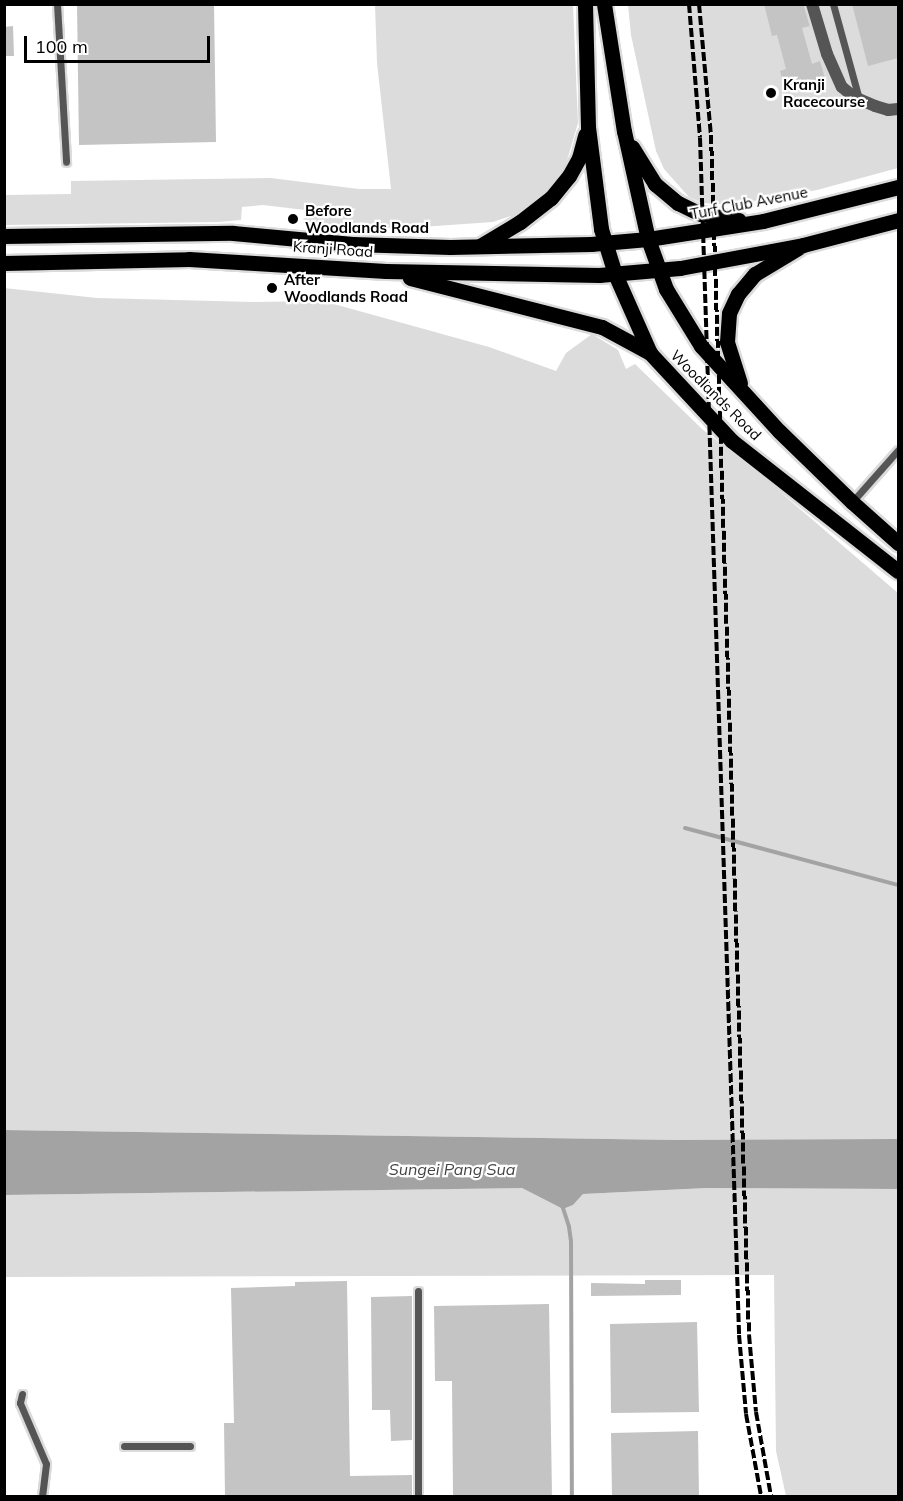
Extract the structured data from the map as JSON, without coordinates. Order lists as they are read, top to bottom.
{
  "streets": {
    "main road": ["Turf Club Avenue", "Kranji Road", "Woodlands Road"]
  },
  "crossings": [
    ["Turf Club Avenue", "Kranji Road"],
    ["Turf Club Avenue", "Woodlands Road"],
    ["Kranji Road", "Woodlands Road"]
  ],
  "water": ["Sungei Pang Sua"],
  "places": ["Kranji Racecourse", "Before Woodlands Road", "After Woodlands Road"],
  "scale_bar": "100 m"
}
